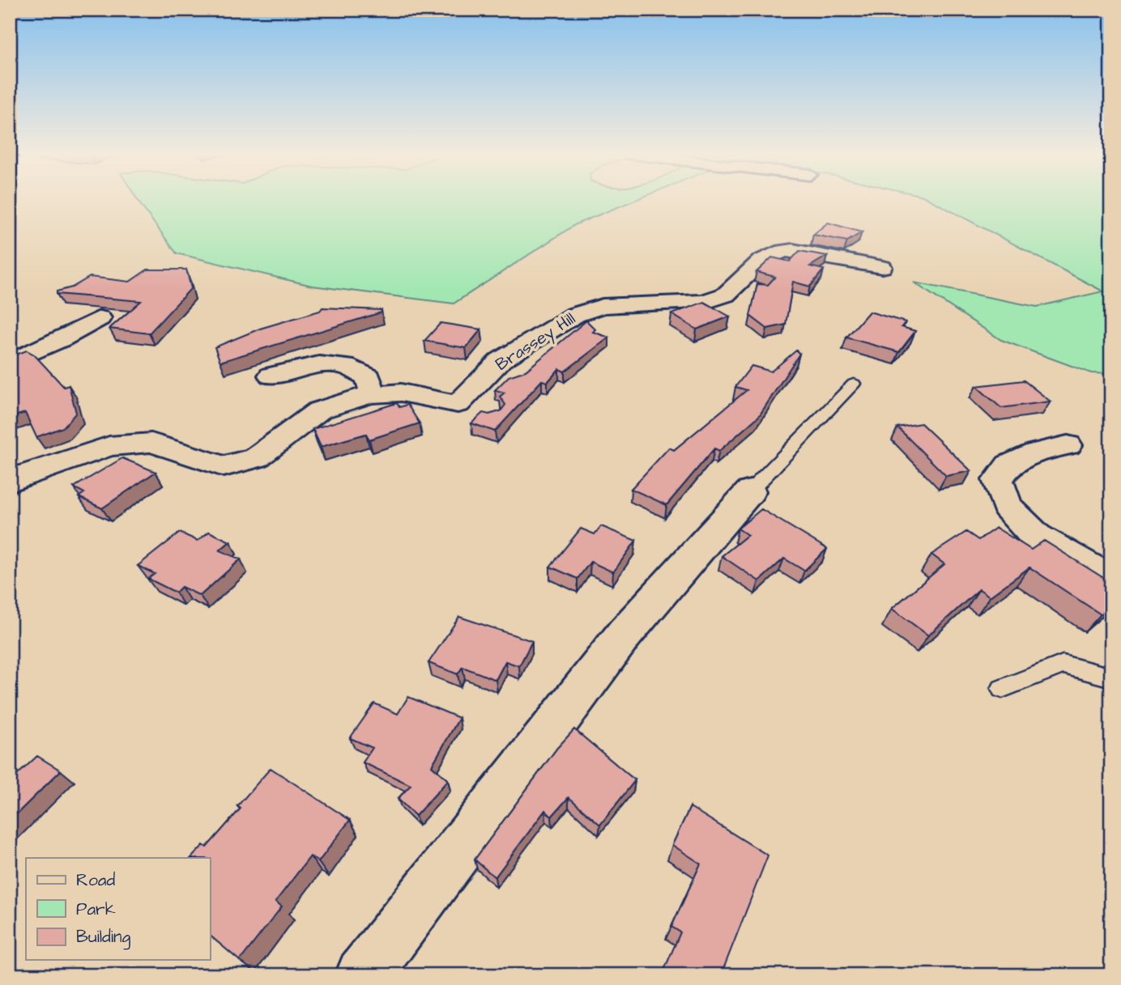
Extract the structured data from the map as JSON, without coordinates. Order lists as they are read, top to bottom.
{
  "streets": {
    "street": ["Brassey Hill"]
  },
  "legend": ["Road", "Park", "Building"]
}
